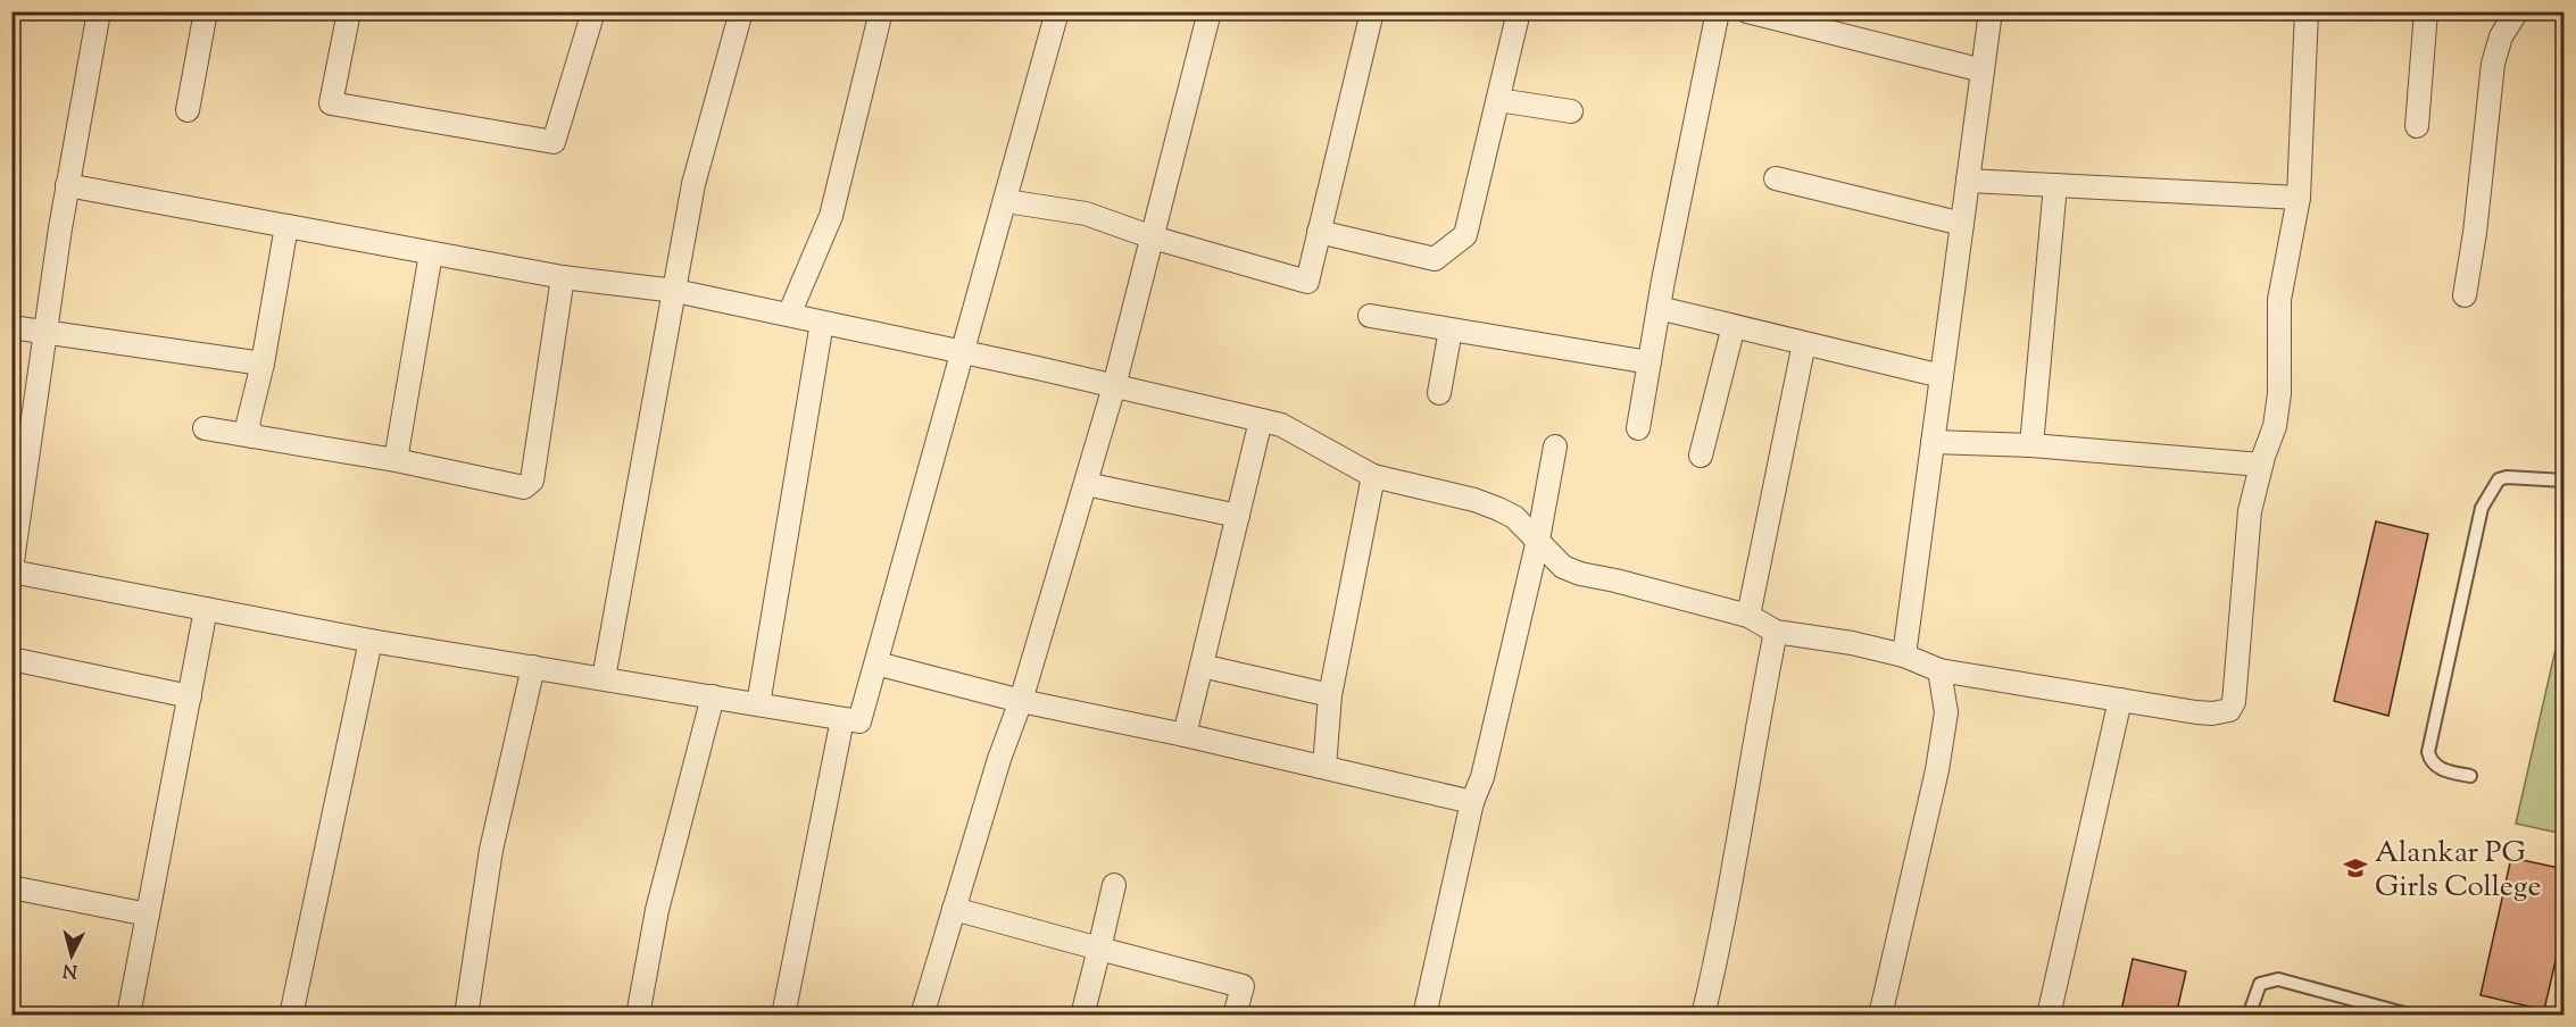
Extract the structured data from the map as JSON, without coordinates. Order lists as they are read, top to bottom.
{
  "places": {
    "school or university": ["Alankar PG Girls College"]
  },
  "north": "bottom"
}
